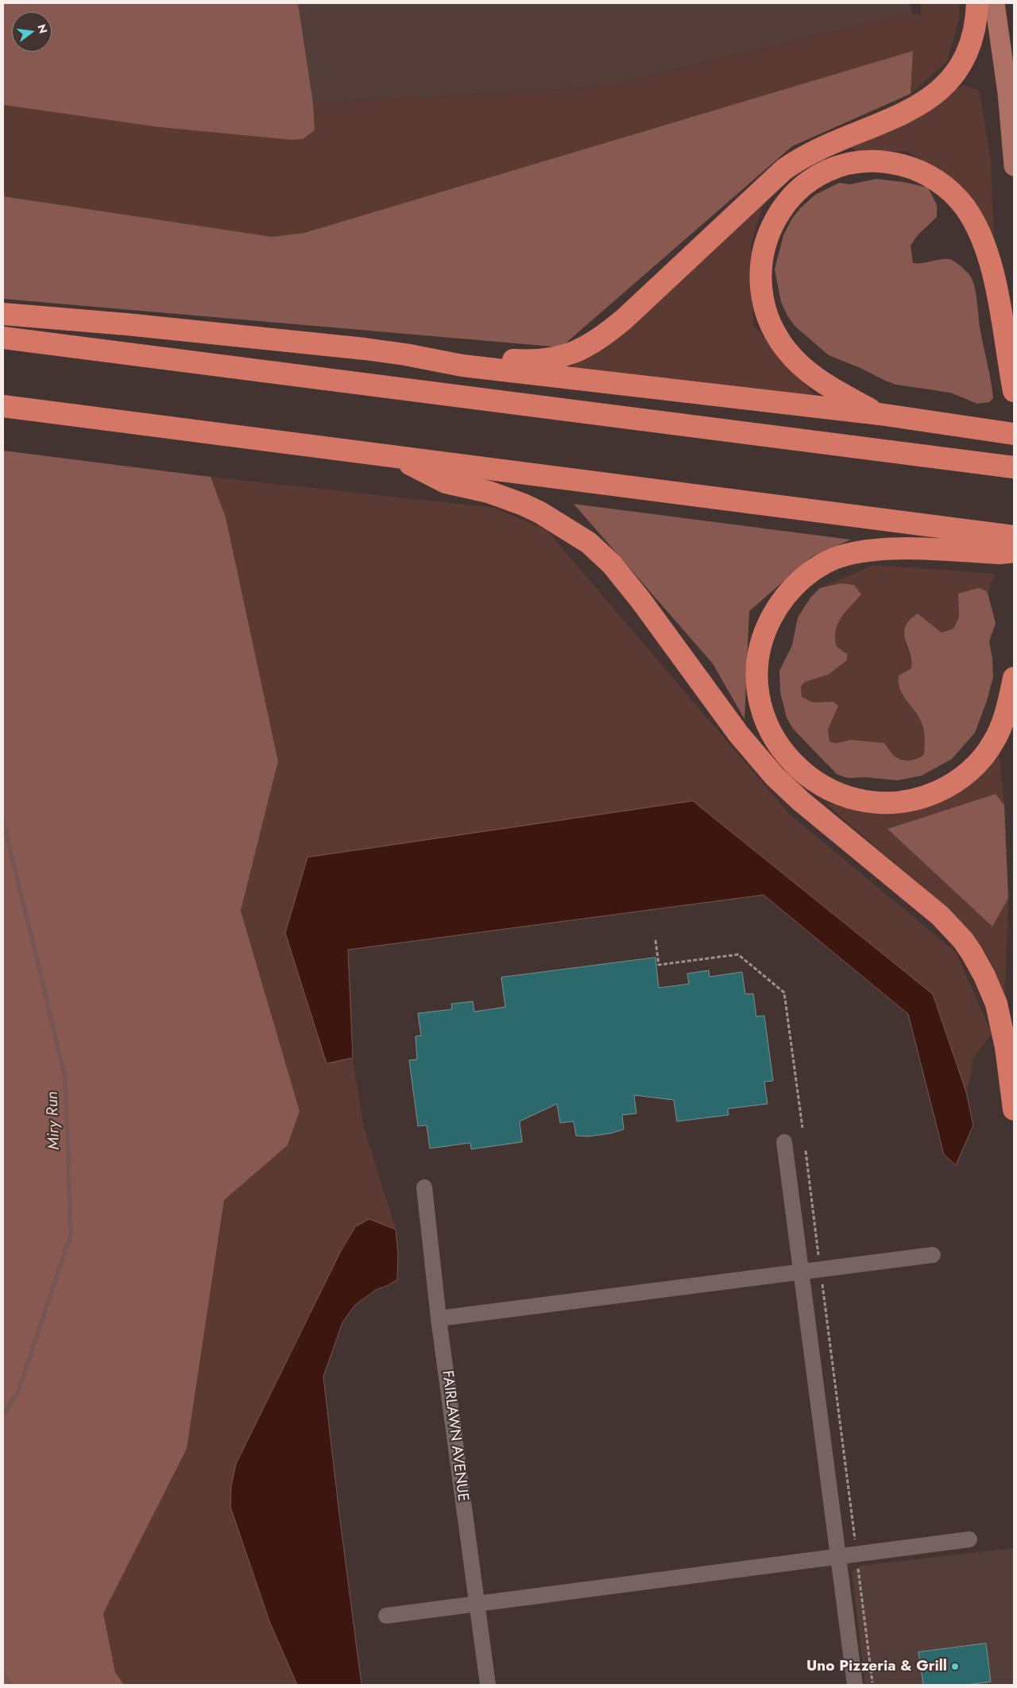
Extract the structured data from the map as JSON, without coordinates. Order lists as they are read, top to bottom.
{
  "streets": {
    "street": ["FAIRLAWN AVENUE"]
  },
  "water": ["Miry Run"],
  "places": ["Uno Pizzeria & Grill"],
  "north": "right"
}
